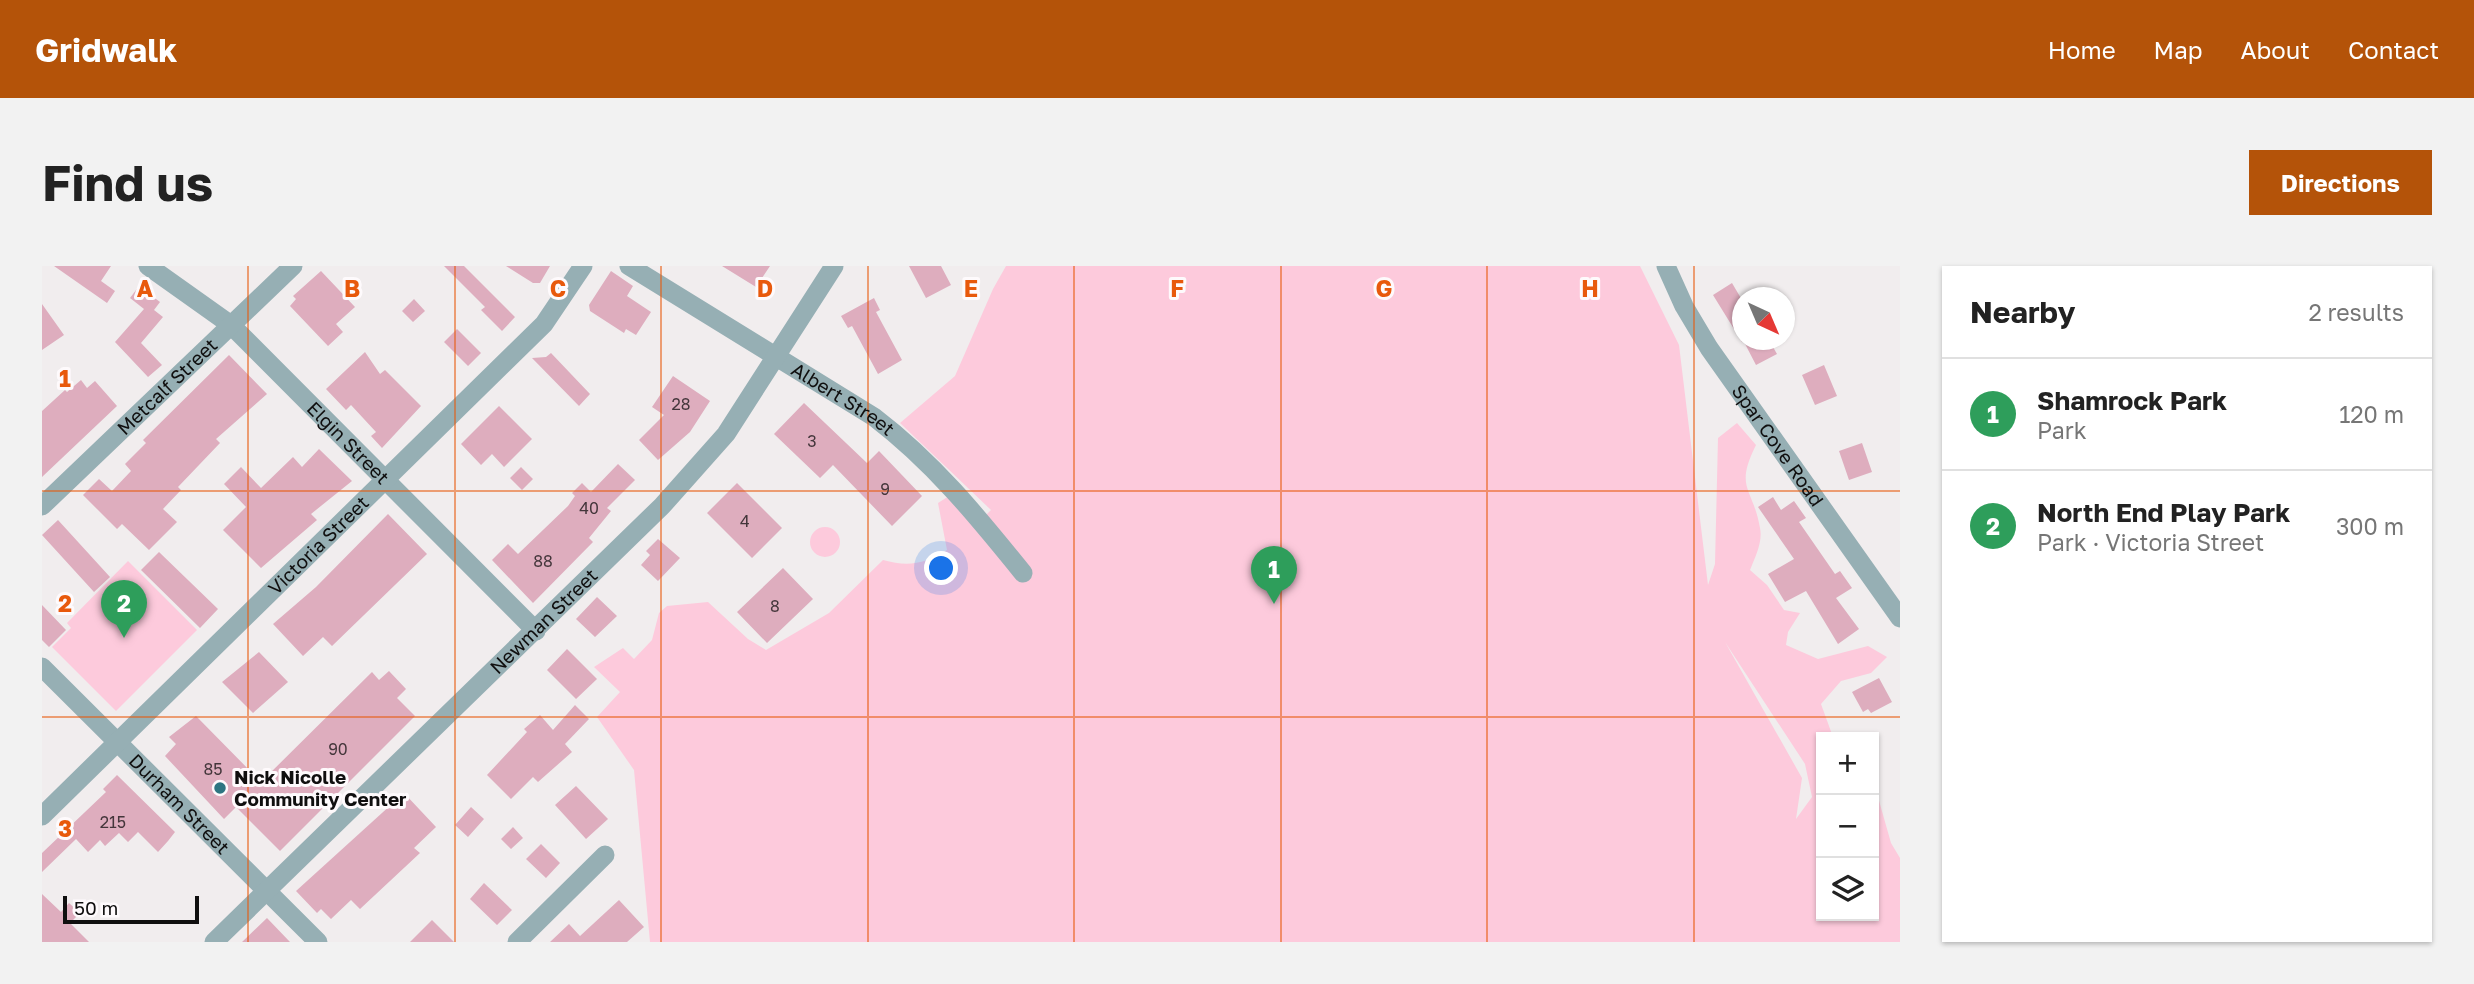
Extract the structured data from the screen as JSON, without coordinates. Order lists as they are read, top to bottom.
{
  "streets": {
    "street": [
      "Metcalf Street",
      "Albert Street",
      "Elgin Street",
      "Spar Cove Road",
      "Victoria Street",
      "Newman Street",
      "Durham Street"
    ]
  },
  "crossings": [
    ["Metcalf Street", "Elgin Street"],
    ["Albert Street", "Newman Street"],
    ["Elgin Street", "Victoria Street"],
    ["Elgin Street", "Newman Street"],
    ["Victoria Street", "Durham Street"],
    ["Newman Street", "Durham Street"]
  ],
  "places": ["Nick Nicolle Community Center"],
  "house_numbers": [
    "28",
    "3",
    "9",
    "40",
    "4",
    "88",
    "8",
    "90",
    "85",
    "215"
  ],
  "scale_bar": "50 m",
  "north": "bottom right",
  "page": {
    "header": "Gridwalk",
    "nav": [
      "Home",
      "Map",
      "About",
      "Contact"
    ],
    "buttons": "Directions",
    "title": "Find us",
    "heading": ["Nearby", "2 results"],
    "list": [
      {
        "mark": "1",
        "name": "Shamrock Park",
        "note": "Park",
        "value": "120 m"
      },
      {
        "mark": "2",
        "name": "North End Play Park",
        "note": "Park · Victoria Street",
        "value": "300 m"
      }
    ],
    "pins": ["1", "2"],
    "map_buttons": ["+", "−"],
    "scale": "50 m"
  },
  "grid": {
    "columns": [
      "A",
      "B",
      "C",
      "D",
      "E",
      "F",
      "G",
      "H"
    ],
    "rows": ["1", "2", "3"]
  }
}
